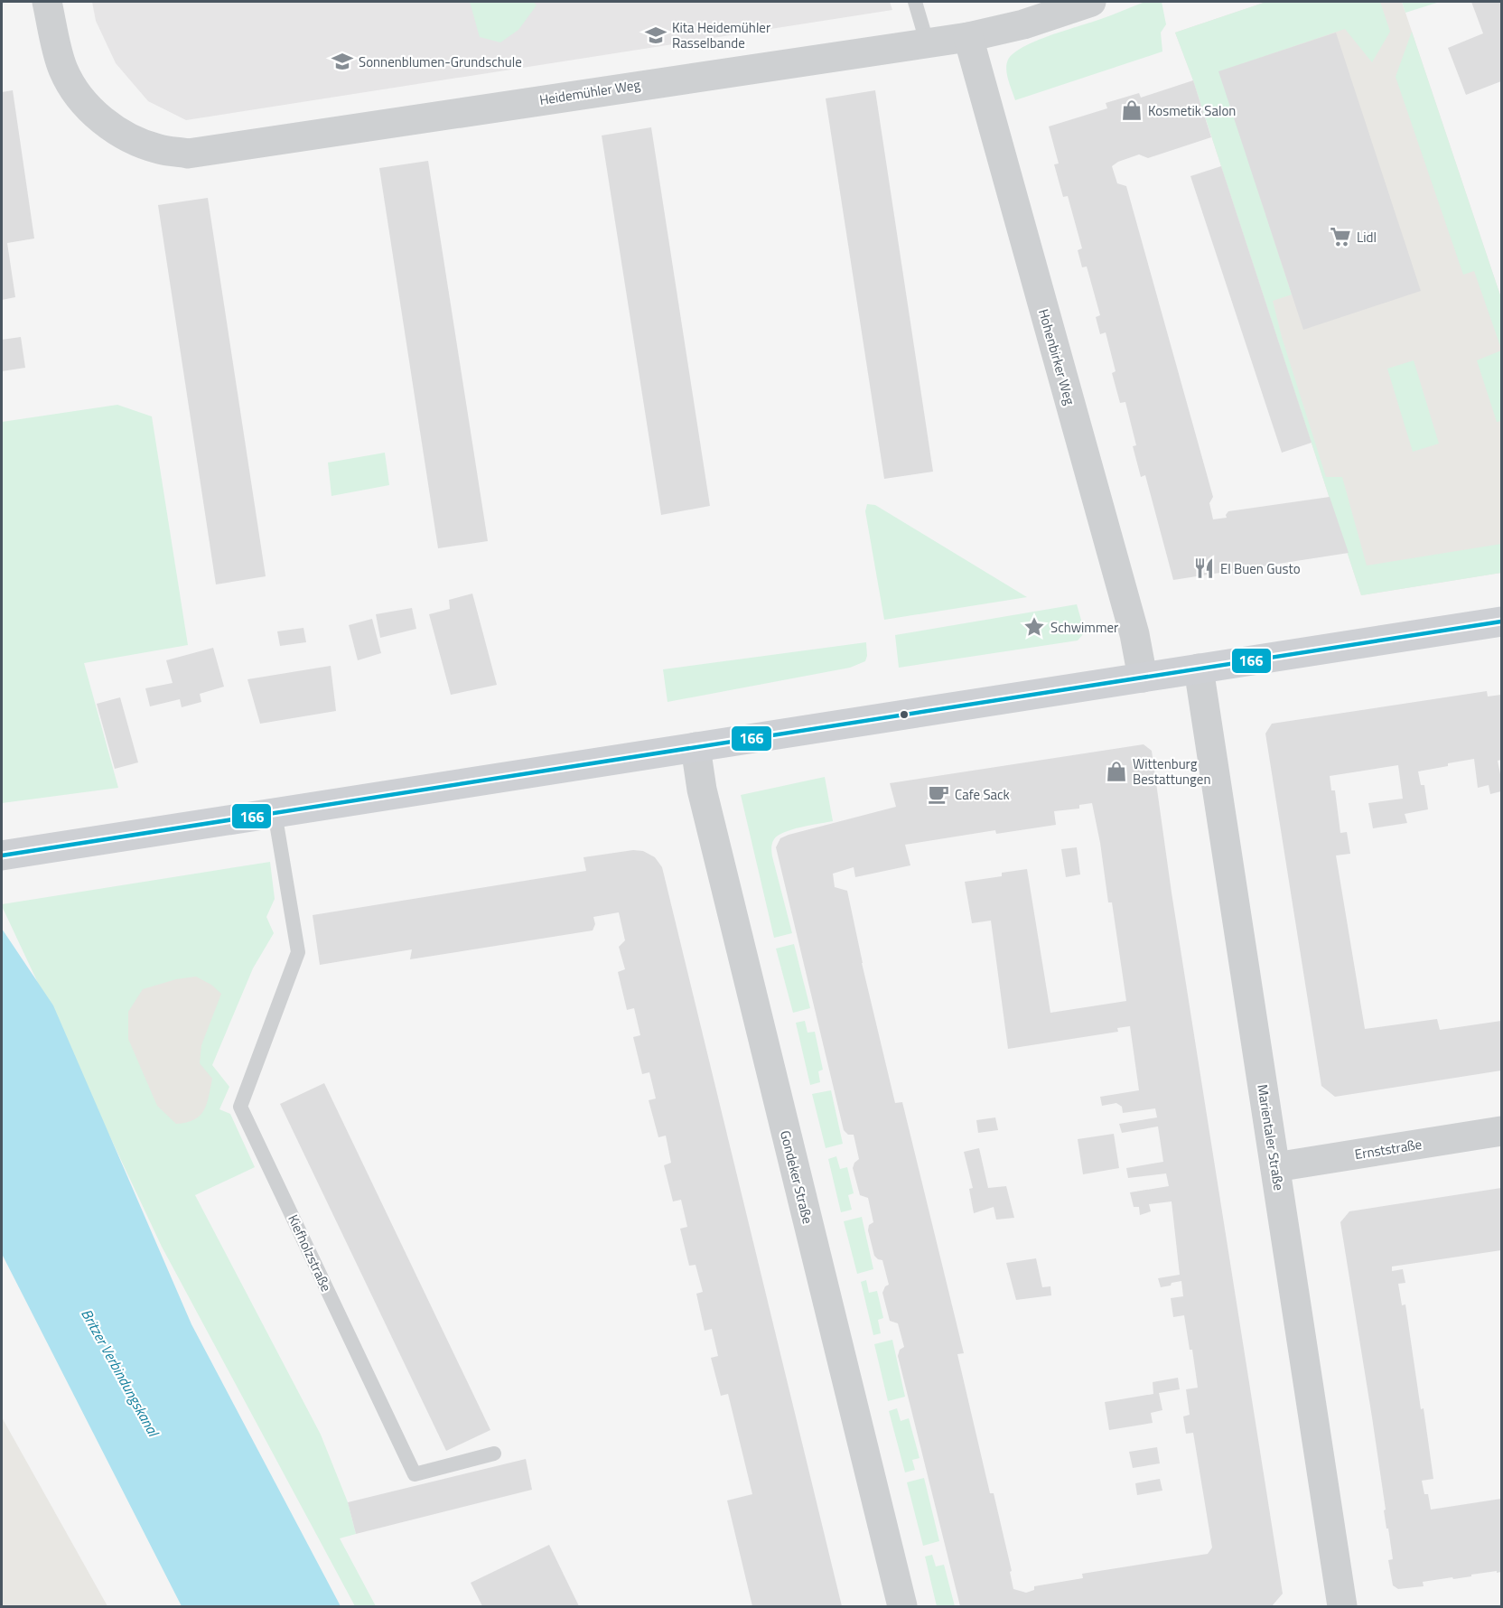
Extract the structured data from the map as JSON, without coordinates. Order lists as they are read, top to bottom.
{
  "streets": {
    "street": [
      "Heidemühler Weg",
      "Hohenbirker Weg",
      "Marientaler Straße",
      "Ernststraße",
      "Gondeker Straße"
    ],
    "lane": ["Kiefholzstraße"]
  },
  "crossings": [
    ["Heidemühler Weg", "Hohenbirker Weg"],
    ["Marientaler Straße", "Ernststraße"]
  ],
  "water": ["Britzer Verbindungskanal"],
  "places": {
    "school or university": ["Kita Heidemühler Rasselbande", "Sonnenblumen-Grundschule"],
    "shop": ["Kosmetik Salon", "Wittenburg Bestattungen"],
    "supermarket": ["Lidl"],
    "restaurant": ["El Buen Gusto"],
    "place": ["Schwimmer"],
    "cafe": ["Cafe Sack"]
  },
  "lines": ["transit line 166"]
}
